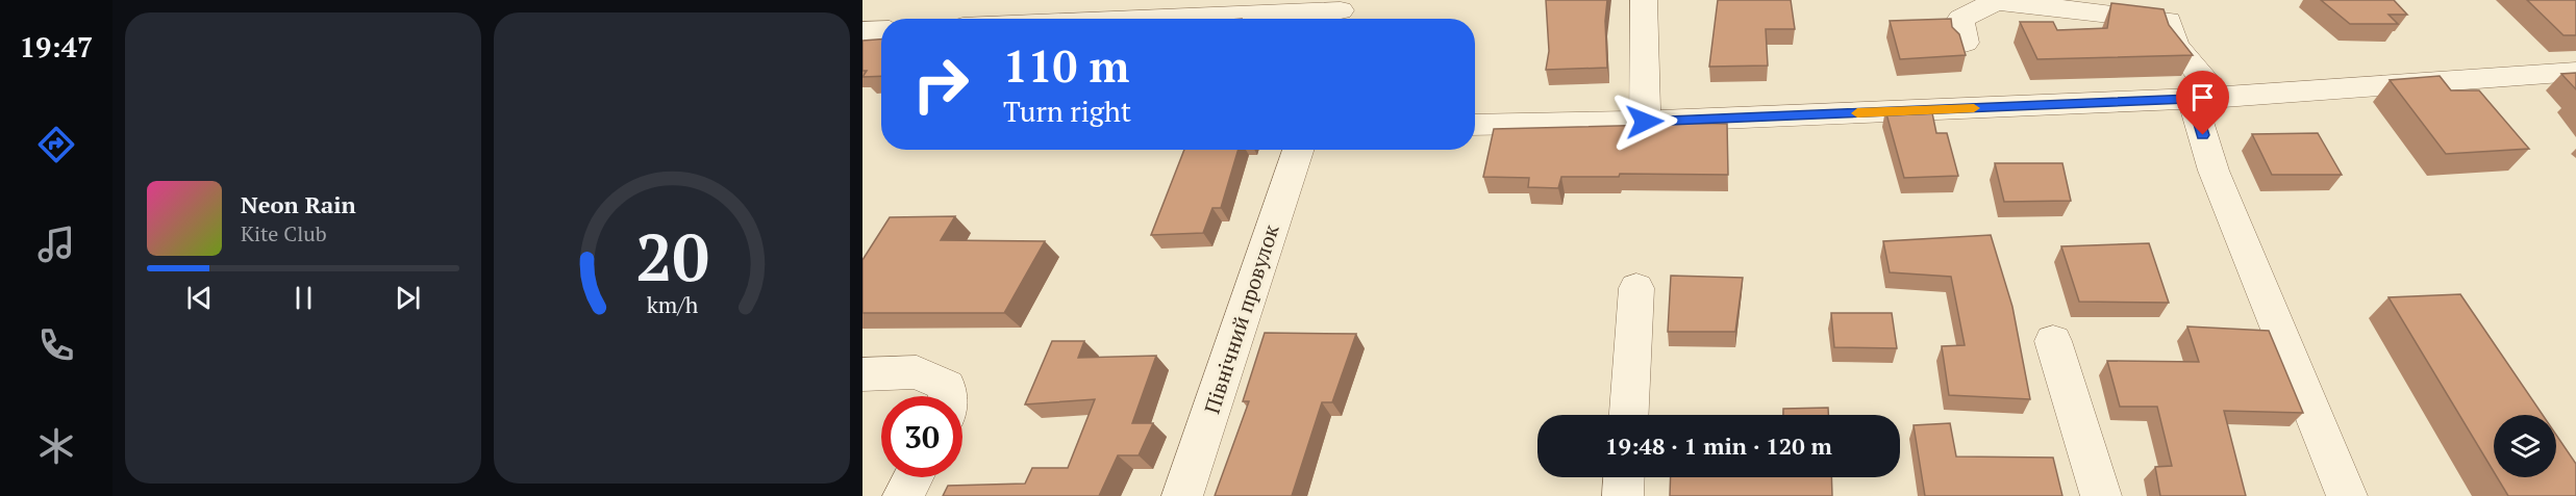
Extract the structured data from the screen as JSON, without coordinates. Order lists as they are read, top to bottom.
{
  "streets": {
    "street": ["Північний провулок"]
  },
  "page": {
    "tabs": "19:47",
    "turn": ["110 m", "Turn right"],
    "song": ["Neon Rain", "Kite Club"],
    "limit": "30",
    "trip": "19:48 · 1 min · 120 m",
    "gauge": ["20", "km/h"]
  }
}
